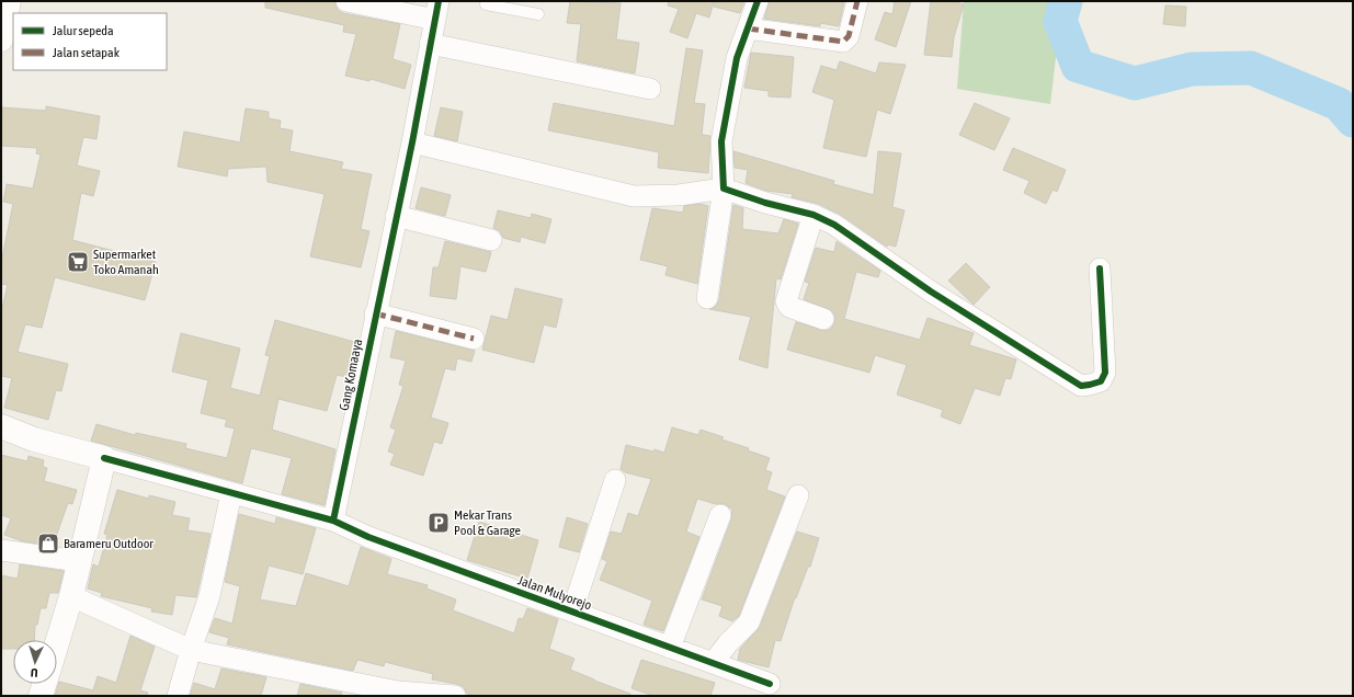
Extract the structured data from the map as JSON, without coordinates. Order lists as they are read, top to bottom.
{
  "streets": {
    "street": ["Gang Komaaya", "Jalan Mulyorejo"]
  },
  "crossings": [
    ["Gang Komaaya", "Jalan Mulyorejo"]
  ],
  "places": {
    "supermarket": ["Supermarket Toko Amanah"],
    "parking": ["Mekar Trans Pool & Garage"],
    "shop": ["Barameru Outdoor"]
  },
  "legend": ["Jalur sepeda", "Jalan setapak"],
  "north": "bottom"
}
